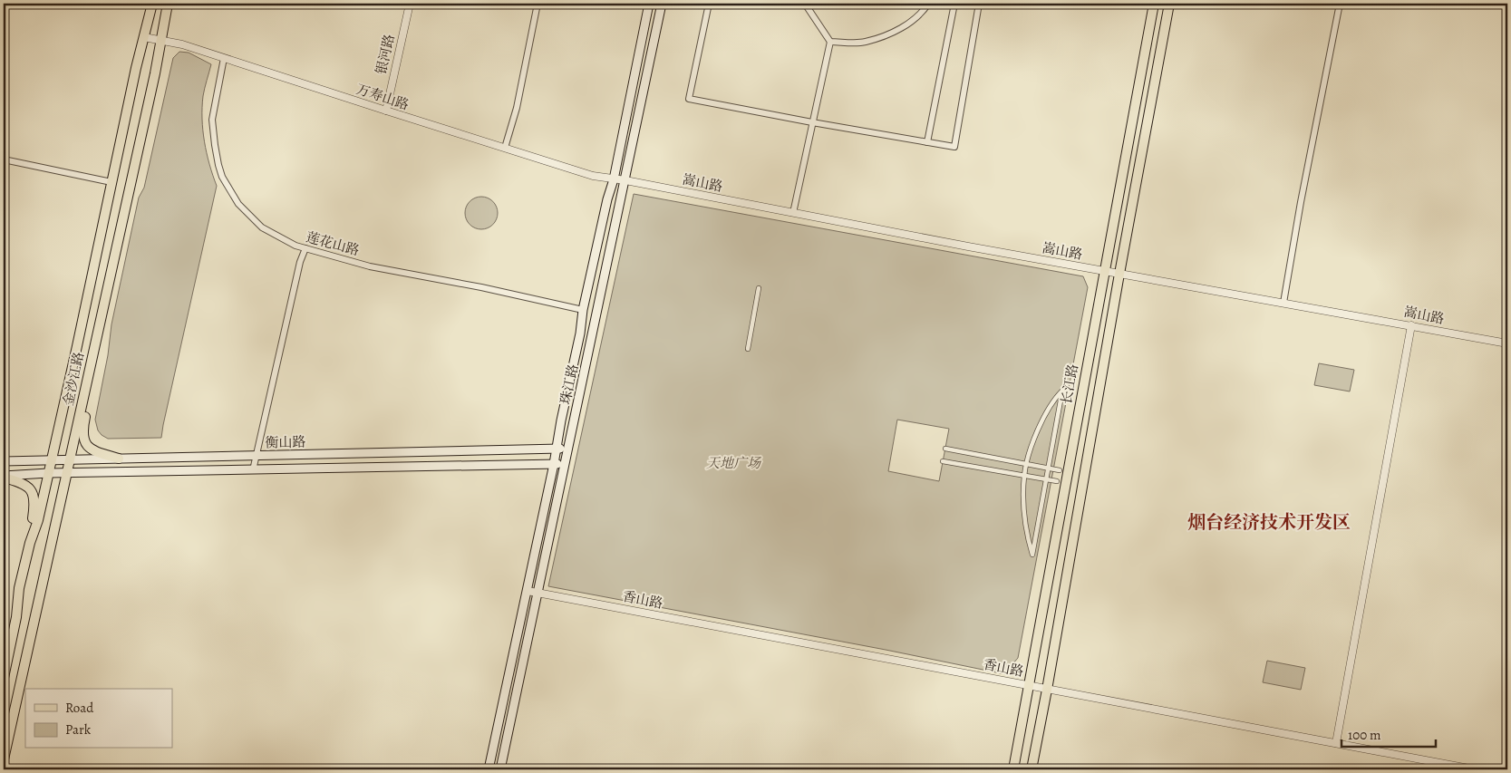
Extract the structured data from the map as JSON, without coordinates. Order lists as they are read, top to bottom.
{
  "streets": {
    "main road": [
      "金沙江路",
      "珠江路",
      "长江路",
      "衡山路"
    ],
    "street": [
      "银河路",
      "万寿山路",
      "嵩山路",
      "莲花山路",
      "香山路"
    ]
  },
  "crossings": [
    ["银河路", "万寿山路"],
    ["万寿山路", "嵩山路"],
    ["万寿山路", "莲花山路"],
    ["万寿山路", "金沙江路"],
    ["嵩山路", "珠江路"],
    ["嵩山路", "长江路"],
    ["金沙江路", "衡山路"],
    ["珠江路", "衡山路"],
    ["珠江路", "香山路"],
    ["长江路", "香山路"]
  ],
  "districts": ["烟台经济技术开发区"],
  "parks": ["天地广场"],
  "legend": ["Road", "Park"],
  "scale_bar": "100 m"
}
